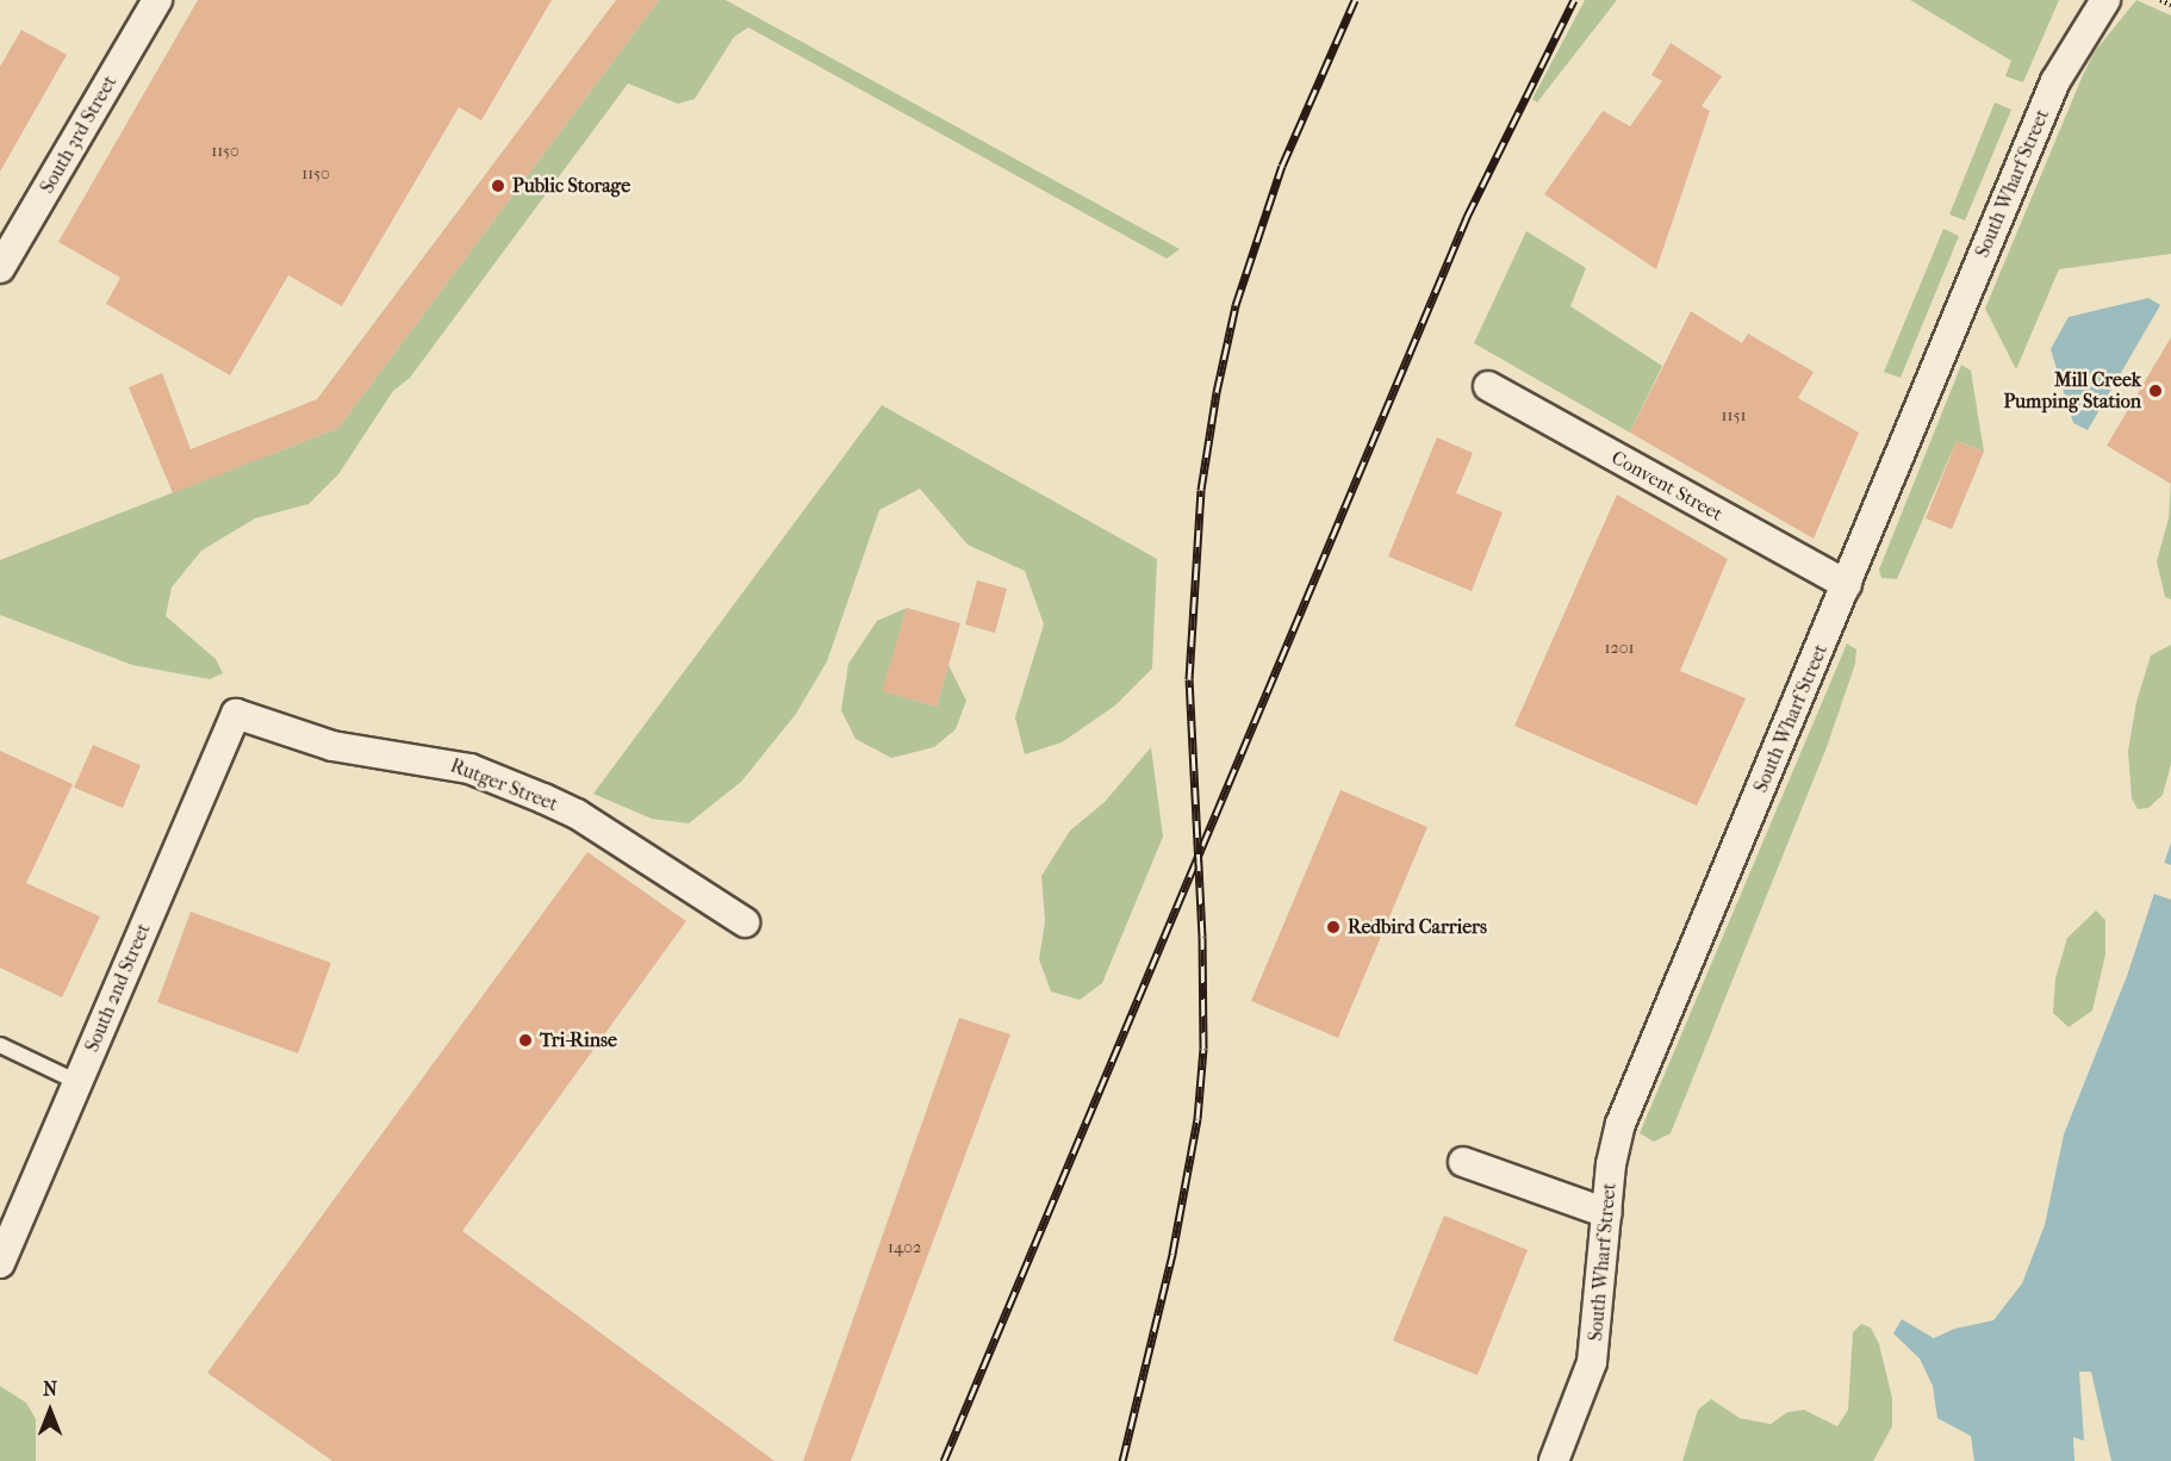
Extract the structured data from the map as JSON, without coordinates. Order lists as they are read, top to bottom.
{
  "streets": {
    "street": [
      "South 3rd Street",
      "South Wharf Street",
      "Convent Street",
      "Rutger Street",
      "South 2nd Street"
    ]
  },
  "crossings": [
    ["South Wharf Street", "Convent Street"],
    ["Rutger Street", "South 2nd Street"]
  ],
  "places": [
    "Public Storage",
    "Mill Creek Pumping Station",
    "Redbird Carriers",
    "Tri-Rinse"
  ],
  "house_numbers": [
    "1150",
    "1150",
    "1151",
    "1201",
    "1402"
  ],
  "north": "top"
}
